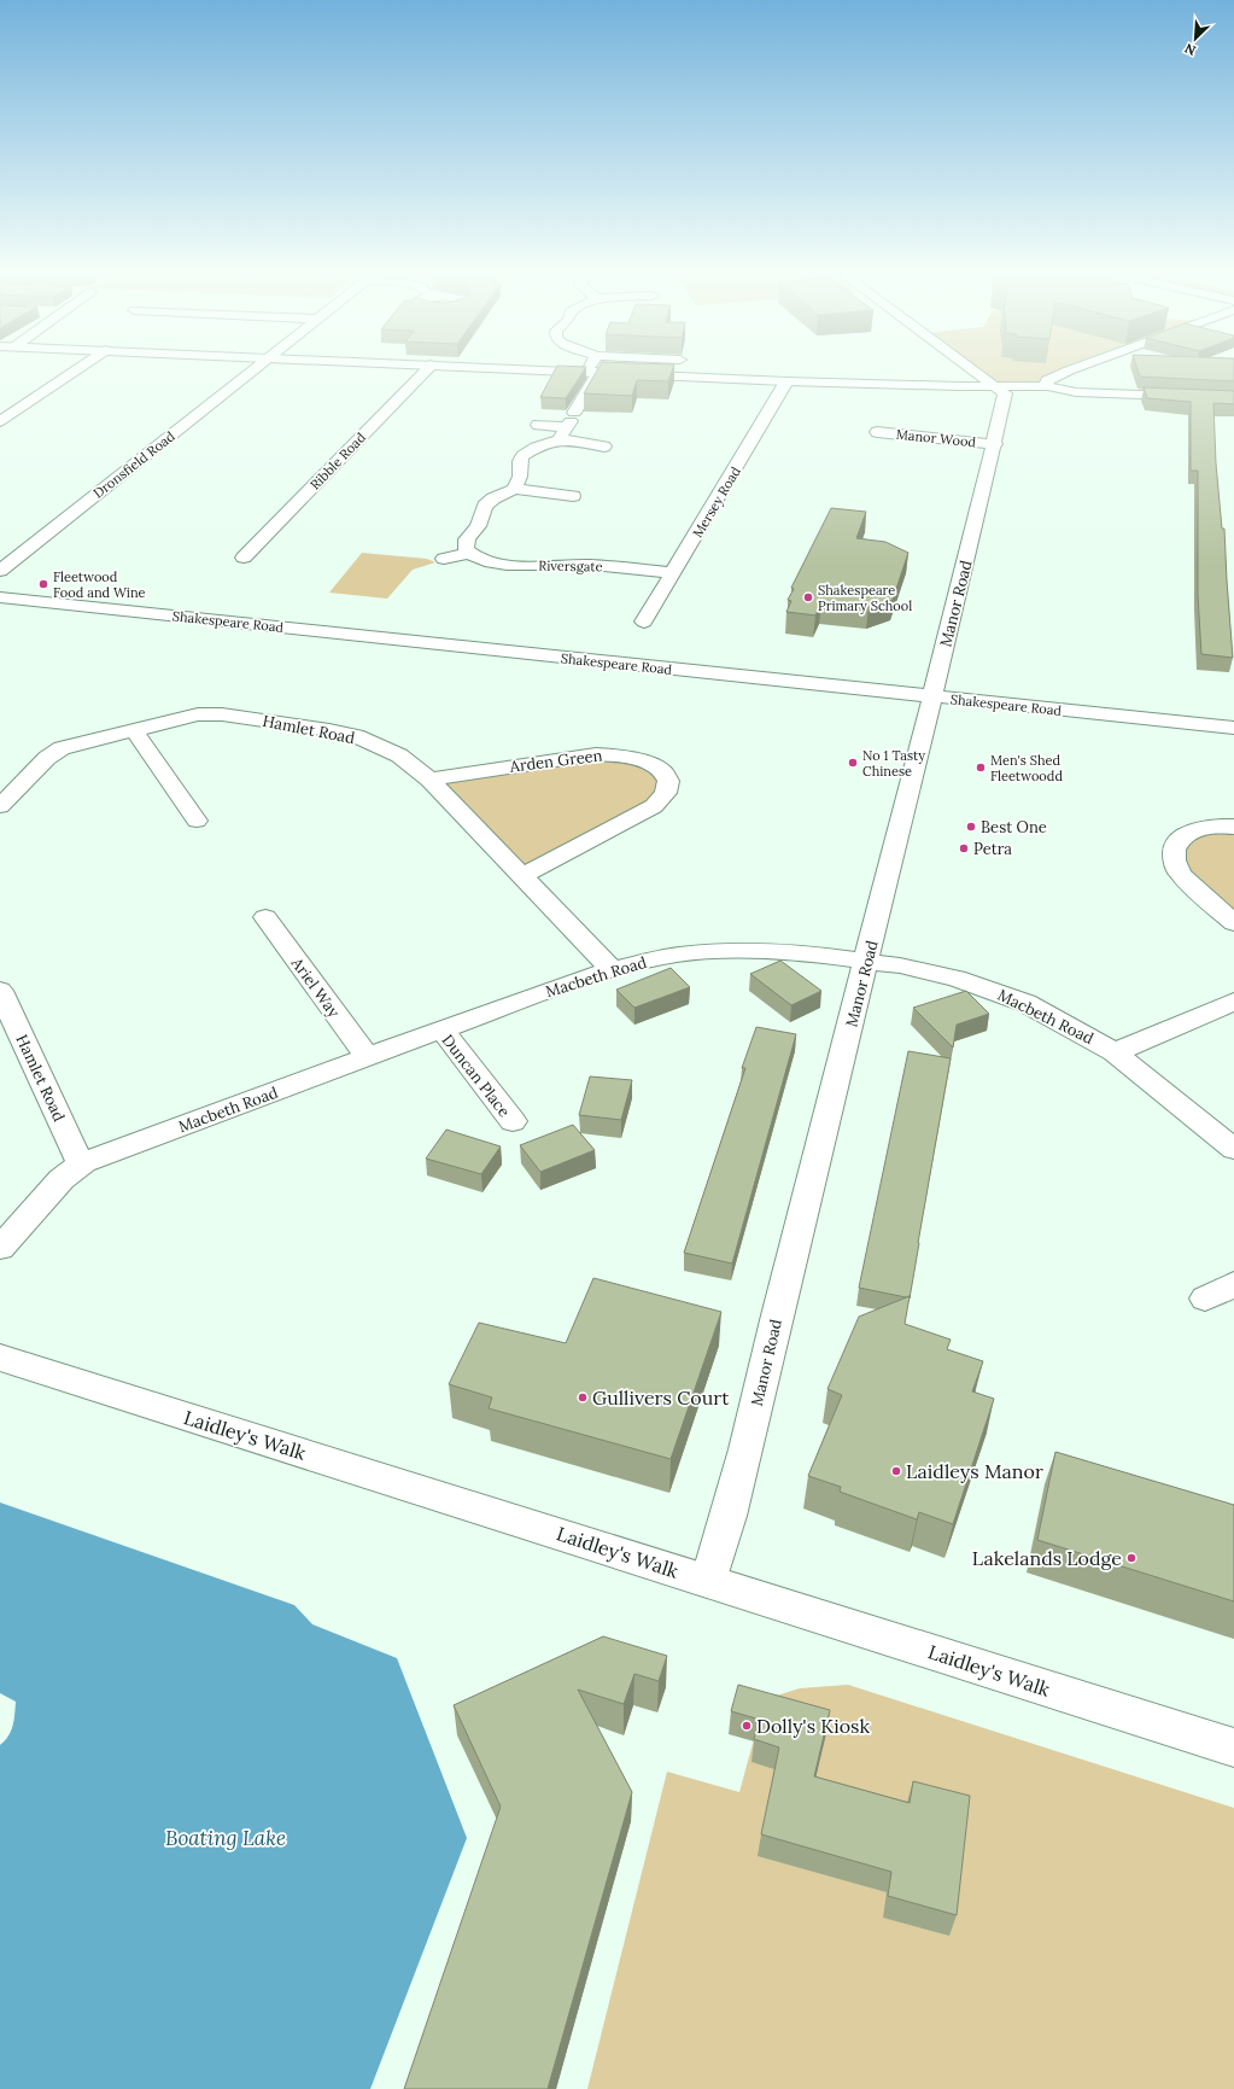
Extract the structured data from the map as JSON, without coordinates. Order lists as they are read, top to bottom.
{
  "streets": {
    "street": [
      "Manor Wood",
      "Ribble Road",
      "Dronsfield Road",
      "Mersey Road",
      "Riversgate",
      "Manor Road",
      "Shakespeare Road",
      "Hamlet Road",
      "Arden Green",
      "Macbeth Road",
      "Ariel Way",
      "Duncan Place",
      "Laidley's Walk"
    ]
  },
  "crossings": [
    ["Manor Wood", "Manor Road"],
    ["Mersey Road", "Riversgate"],
    ["Manor Road", "Shakespeare Road"],
    ["Manor Road", "Macbeth Road"],
    ["Manor Road", "Laidley's Walk"],
    ["Hamlet Road", "Arden Green"],
    ["Hamlet Road", "Macbeth Road"],
    ["Macbeth Road", "Ariel Way"],
    ["Macbeth Road", "Duncan Place"]
  ],
  "water": ["Boating Lake"],
  "places": [
    "Fleetwood Food and Wine",
    "Shakespeare Primary School",
    "No 1 Tasty Chinese",
    "Men's Shed Fleetwoodd",
    "Best One",
    "Petra",
    "Gullivers Court",
    "Laidleys Manor",
    "Lakelands Lodge",
    "Dolly's Kiosk"
  ],
  "north": "bottom left"
}
